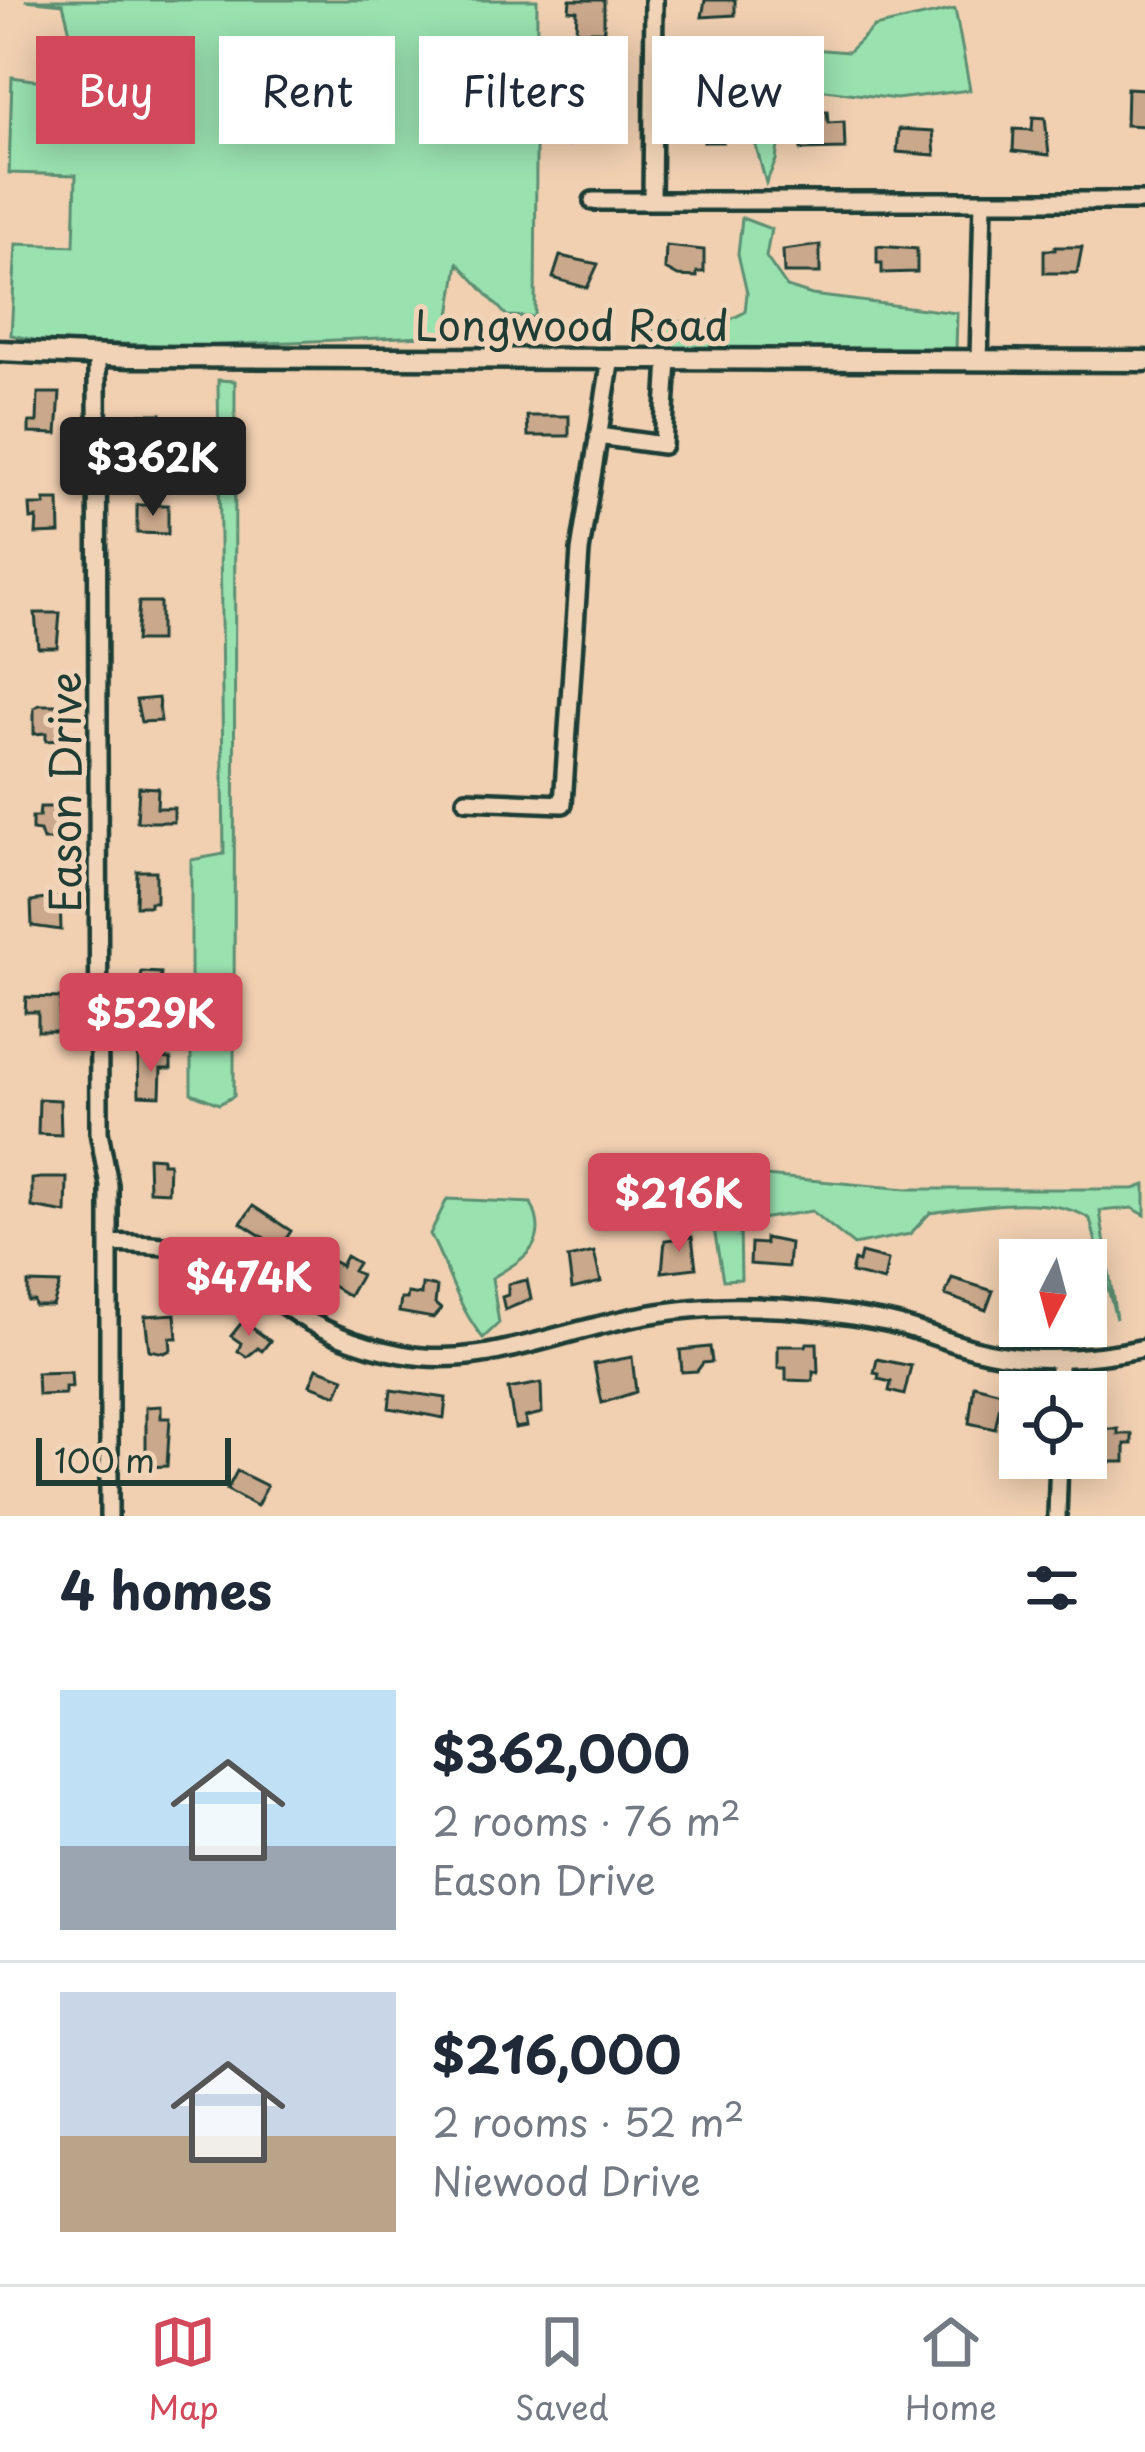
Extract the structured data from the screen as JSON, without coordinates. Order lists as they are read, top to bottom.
{
  "streets": {
    "main road": ["Longwood Road"],
    "street": ["Eason Drive"]
  },
  "crossings": [
    ["Longwood Road", "Eason Drive"]
  ],
  "scale_bar": "100 m",
  "north": "bottom",
  "page": {
    "chip": [
      "Buy",
      "Rent",
      "Filters",
      "New"
    ],
    "price": [
      "$362K",
      "$529K",
      "$216K",
      "$474K"
    ],
    "scale": "100 m",
    "heading": "4 homes",
    "list": [
      {
        "name": "$362,000",
        "note": "2 rooms · 76 m² · Eason Drive"
      },
      {
        "name": "$216,000",
        "note": "2 rooms · 52 m² · Niewood Drive"
      }
    ],
    "tabs": ["Map", "Saved", "Home"]
  }
}
